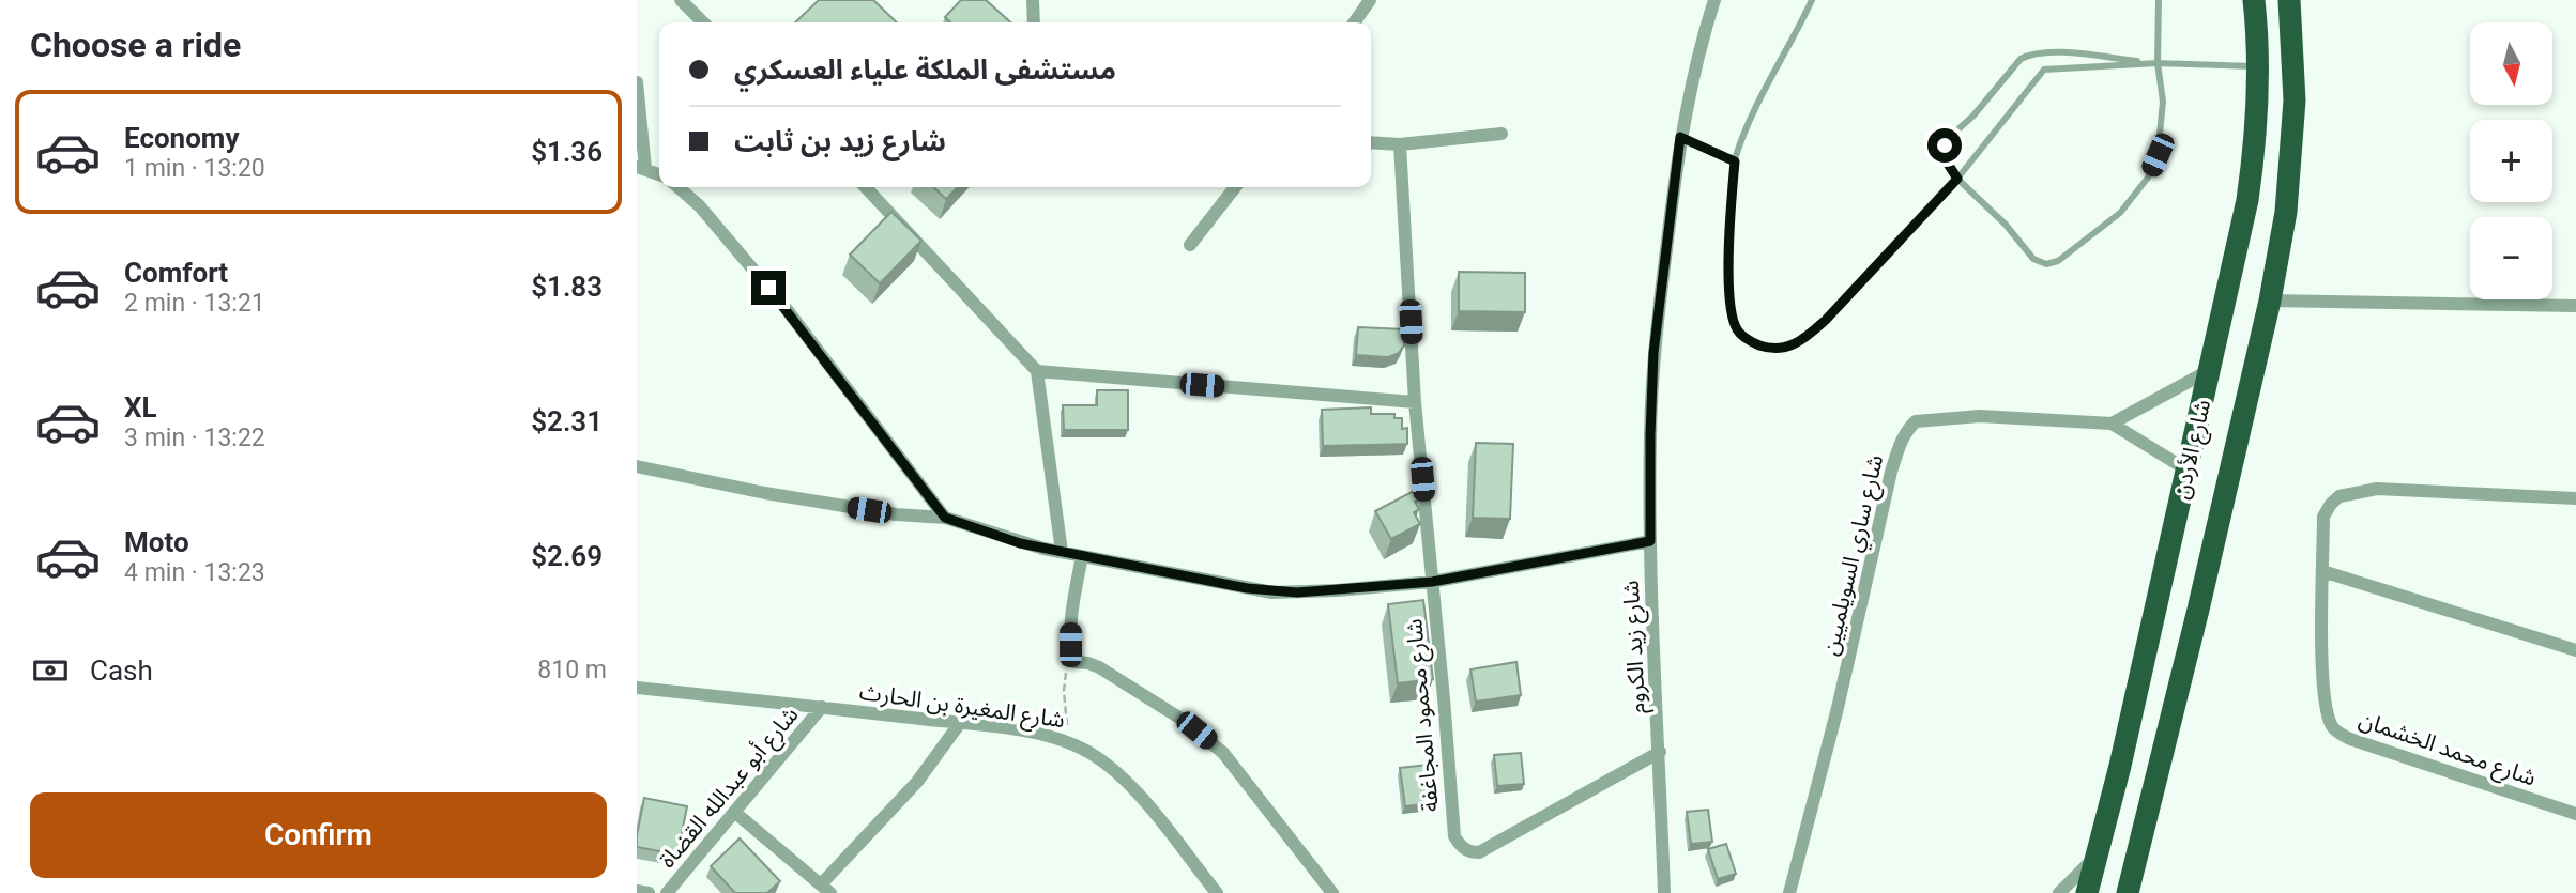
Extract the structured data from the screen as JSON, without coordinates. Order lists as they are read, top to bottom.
{
  "streets": {
    "highway": ["شارع الأردن"],
    "street": [
      "شارع ساري السويلميين",
      "شارع زيد الكروم",
      "شارع المغيرة بن الحارث",
      "شارع محمود المجاغفة",
      "شارع محمد الخشمان",
      "شارع أبو عبدالله القضاة"
    ]
  },
  "crossings": [
    ["شارع الأردن", "شارع ساري السويلميين"],
    ["شارع زيد الكروم", "شارع محمود المجاغفة"],
    ["شارع المغيرة بن الحارث", "شارع أبو عبدالله القضاة"]
  ],
  "north": "bottom",
  "page": {
    "heading": "Choose a ride",
    "map_buttons": ["+", "−"],
    "banner": ["مستشفى الملكة علياء العسكري", "شارع زيد بن ثابت"],
    "list": [
      {
        "name": "Economy",
        "note": "1 min · 13:20",
        "value": "$1.36"
      },
      {
        "name": "Comfort",
        "note": "2 min · 13:21",
        "value": "$1.83"
      },
      {
        "name": "XL",
        "note": "3 min · 13:22",
        "value": "$2.31"
      },
      {
        "name": "Moto",
        "note": "4 min · 13:23",
        "value": "$2.69"
      }
    ],
    "pay": ["Cash", "810 m"],
    "buttons": "Confirm"
  }
}
